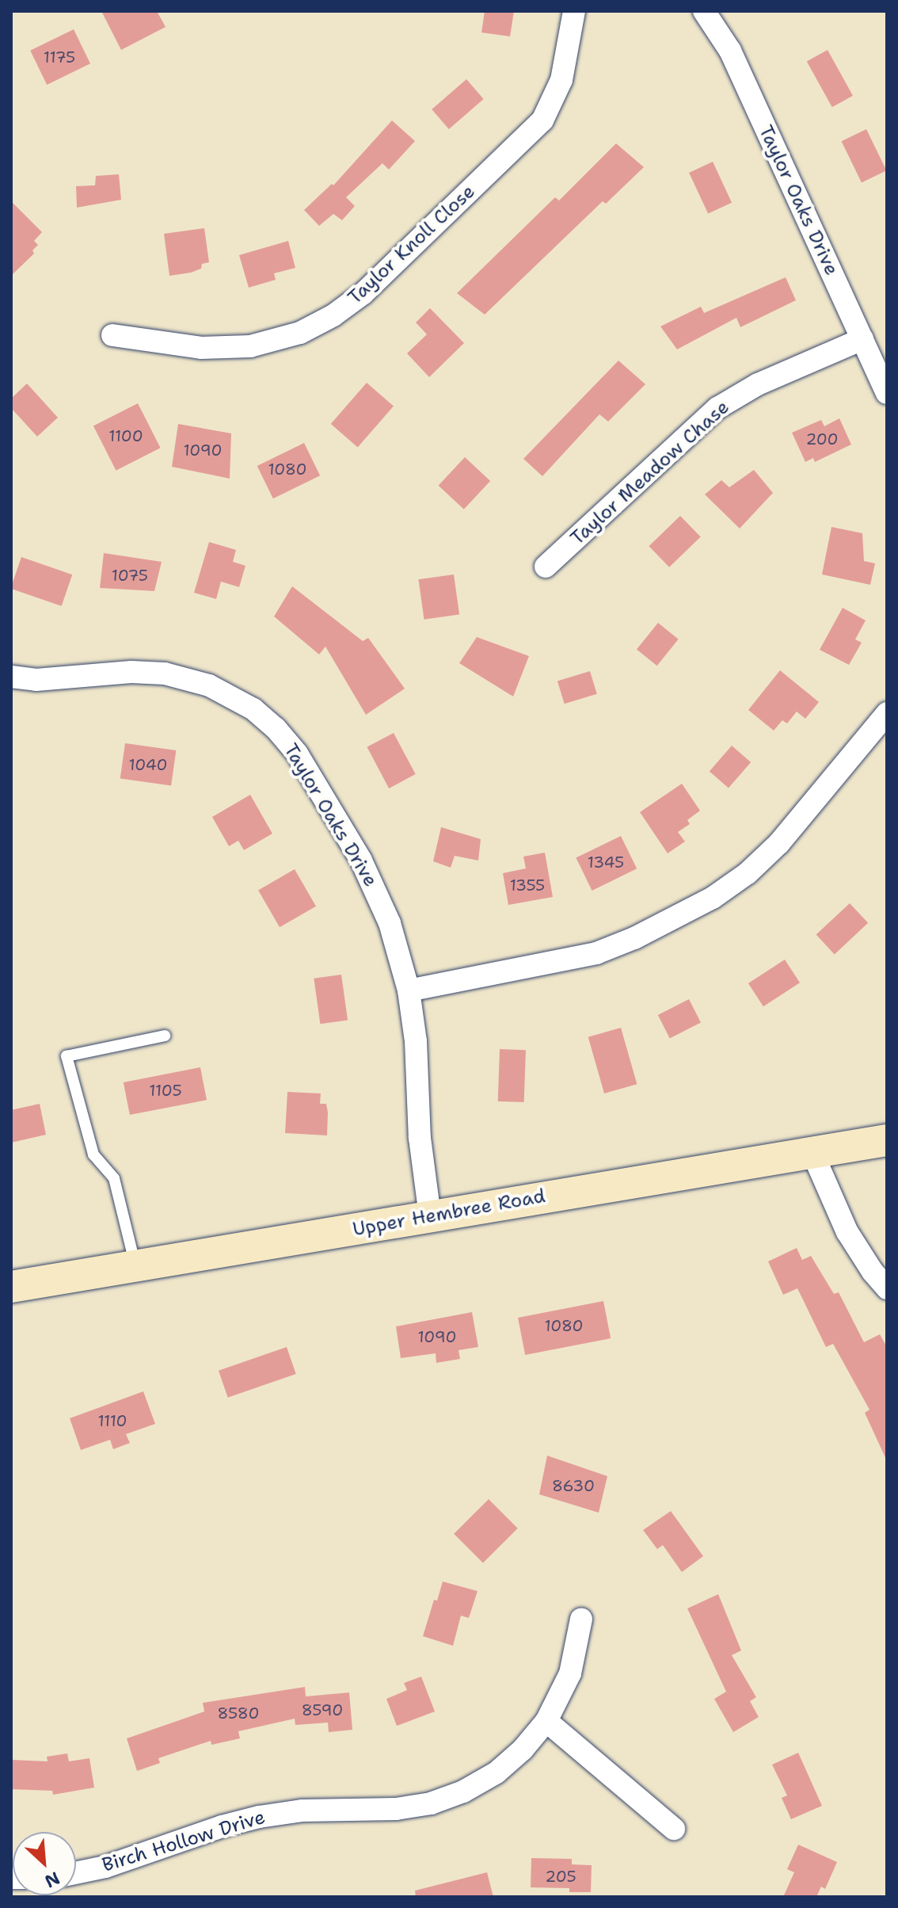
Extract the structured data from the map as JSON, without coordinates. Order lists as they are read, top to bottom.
{
  "streets": {
    "street": [
      "Taylor Oaks Drive",
      "Taylor Knoll Close",
      "Taylor Meadow Chase",
      "Upper Hembree Road",
      "Birch Hollow Drive"
    ]
  },
  "crossings": [
    ["Taylor Oaks Drive", "Taylor Meadow Chase"],
    ["Taylor Oaks Drive", "Upper Hembree Road"]
  ],
  "house_numbers": [
    "1175",
    "1100",
    "200",
    "1090",
    "1080",
    "1075",
    "1040",
    "1345",
    "1355",
    "1105",
    "1080",
    "1090",
    "1110",
    "8630",
    "8590",
    "8580",
    "205"
  ],
  "north": "bottom right"
}
